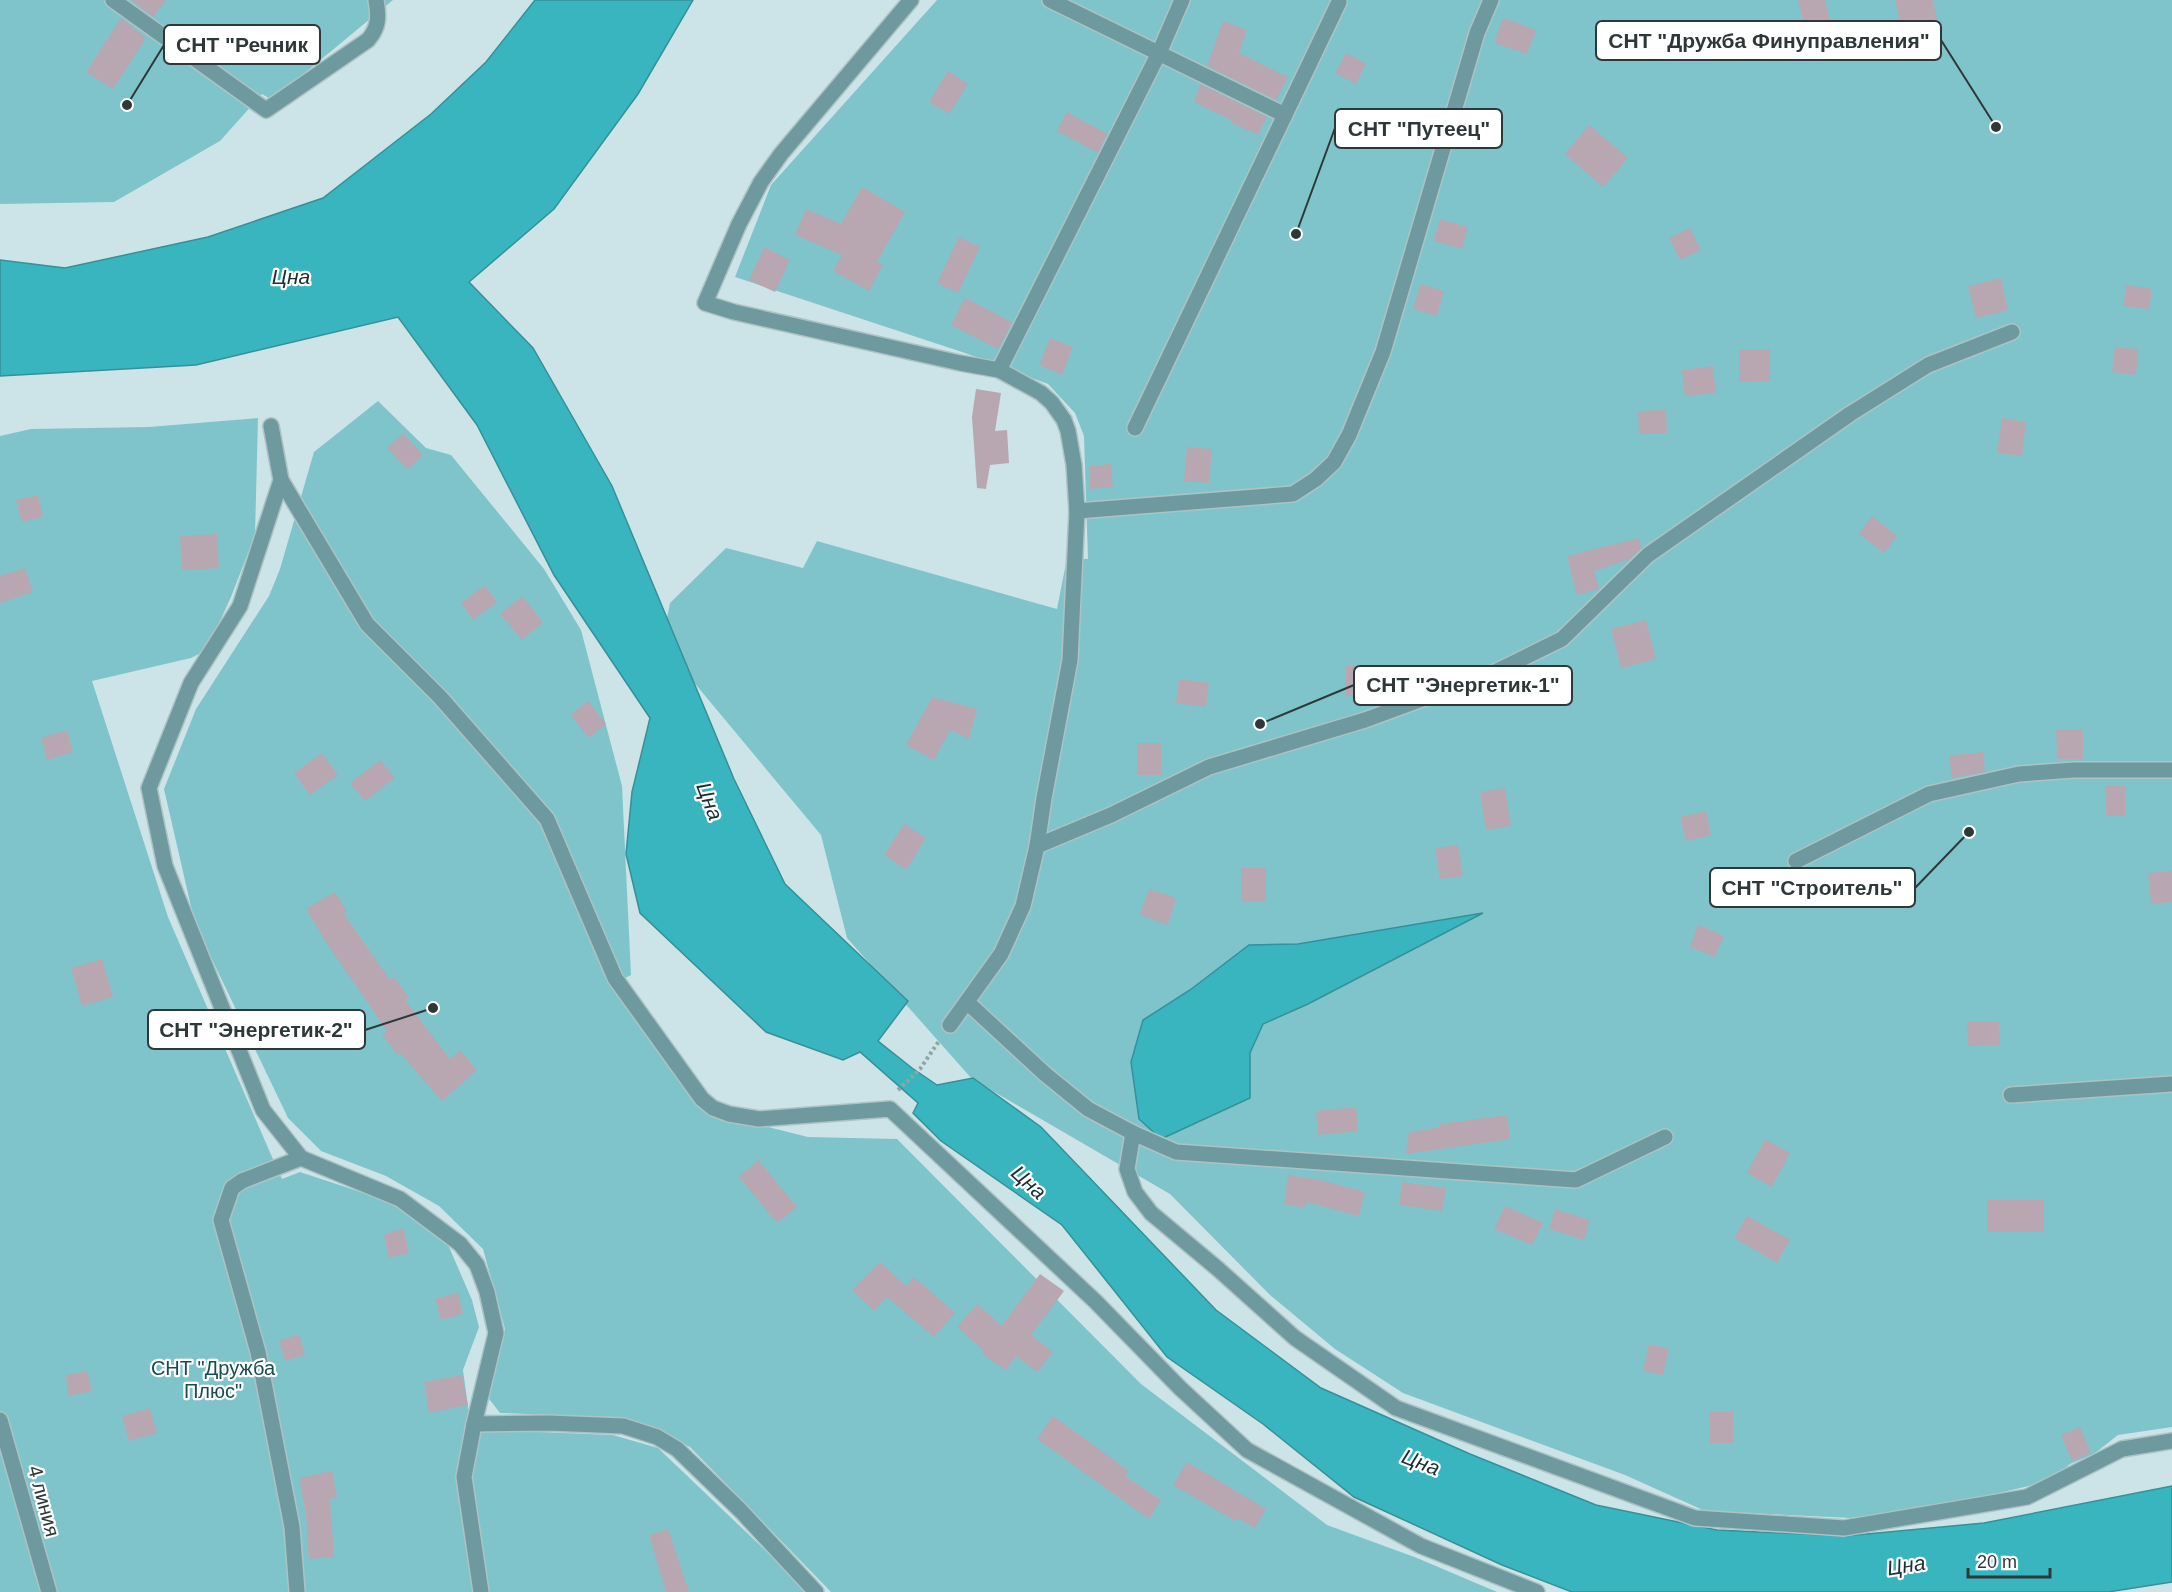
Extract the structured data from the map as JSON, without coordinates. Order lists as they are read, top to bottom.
{
  "streets": {
    "lane": ["4 линия"]
  },
  "water": ["Цна"],
  "parks": ["СНТ \"Дружба Плюс\""],
  "places": [
    "СНТ \"Речник",
    "СНТ \"Дружба Финуправления\"",
    "СНТ \"Путеец\"",
    "СНТ \"Энергетик-1\"",
    "СНТ \"Строитель\"",
    "СНТ \"Энергетик-2\""
  ],
  "scale_bar": "20 m"
}
